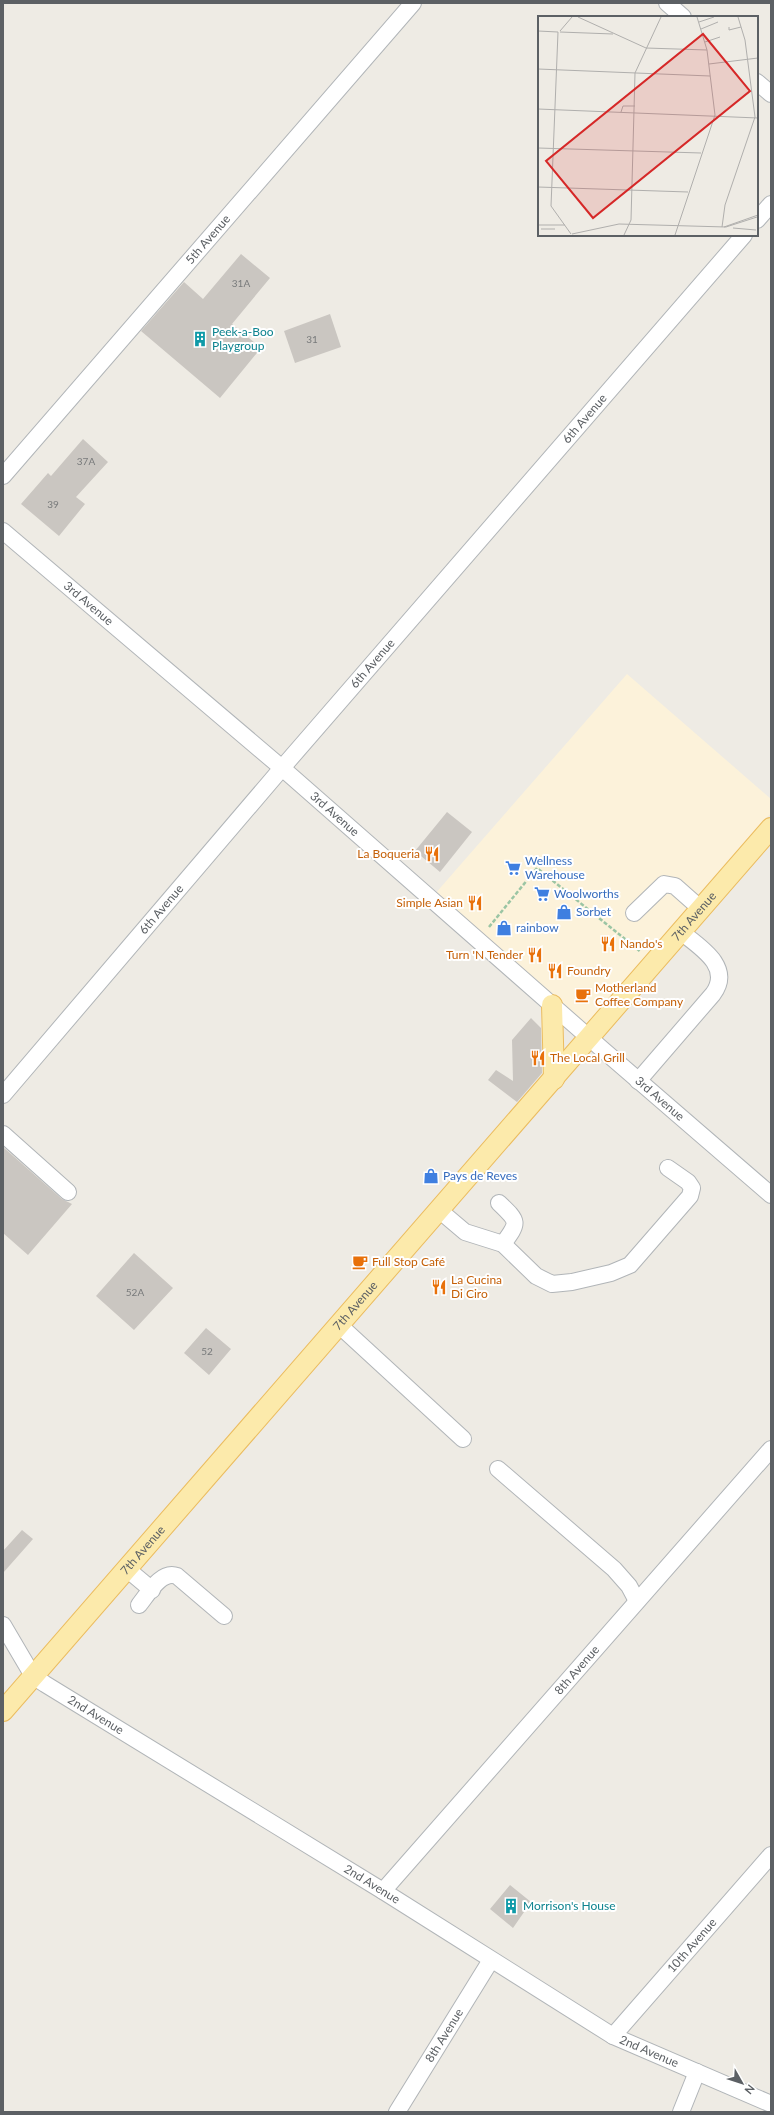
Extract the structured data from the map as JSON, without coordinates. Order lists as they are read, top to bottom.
{
  "streets": {
    "main road": ["7th Avenue"],
    "street": [
      "5th Avenue",
      "6th Avenue",
      "3rd Avenue",
      "8th Avenue",
      "2nd Avenue",
      "10th Avenue"
    ]
  },
  "crossings": [
    ["6th Avenue", "3rd Avenue"],
    ["3rd Avenue", "7th Avenue"],
    ["7th Avenue", "2nd Avenue"],
    ["8th Avenue", "2nd Avenue"],
    ["2nd Avenue", "10th Avenue"]
  ],
  "places": {
    "building": ["Peek-a-Boo Playgroup", "Morrison's House"],
    "restaurant": [
      "La Boqueria",
      "Simple Asian",
      "Nando's",
      "Turn 'N Tender",
      "Foundry",
      "The Local Grill",
      "La Cucina Di Ciro"
    ],
    "supermarket": ["Wellness Warehouse", "Woolworths"],
    "shop": ["Sorbet", "rainbow", "Pays de Reves"],
    "cafe": ["Motherland Coffee Company", "Full Stop Café"]
  },
  "house_numbers": [
    "31A",
    "31",
    "37A",
    "39",
    "52A",
    "52"
  ],
  "north": "bottom right"
}
